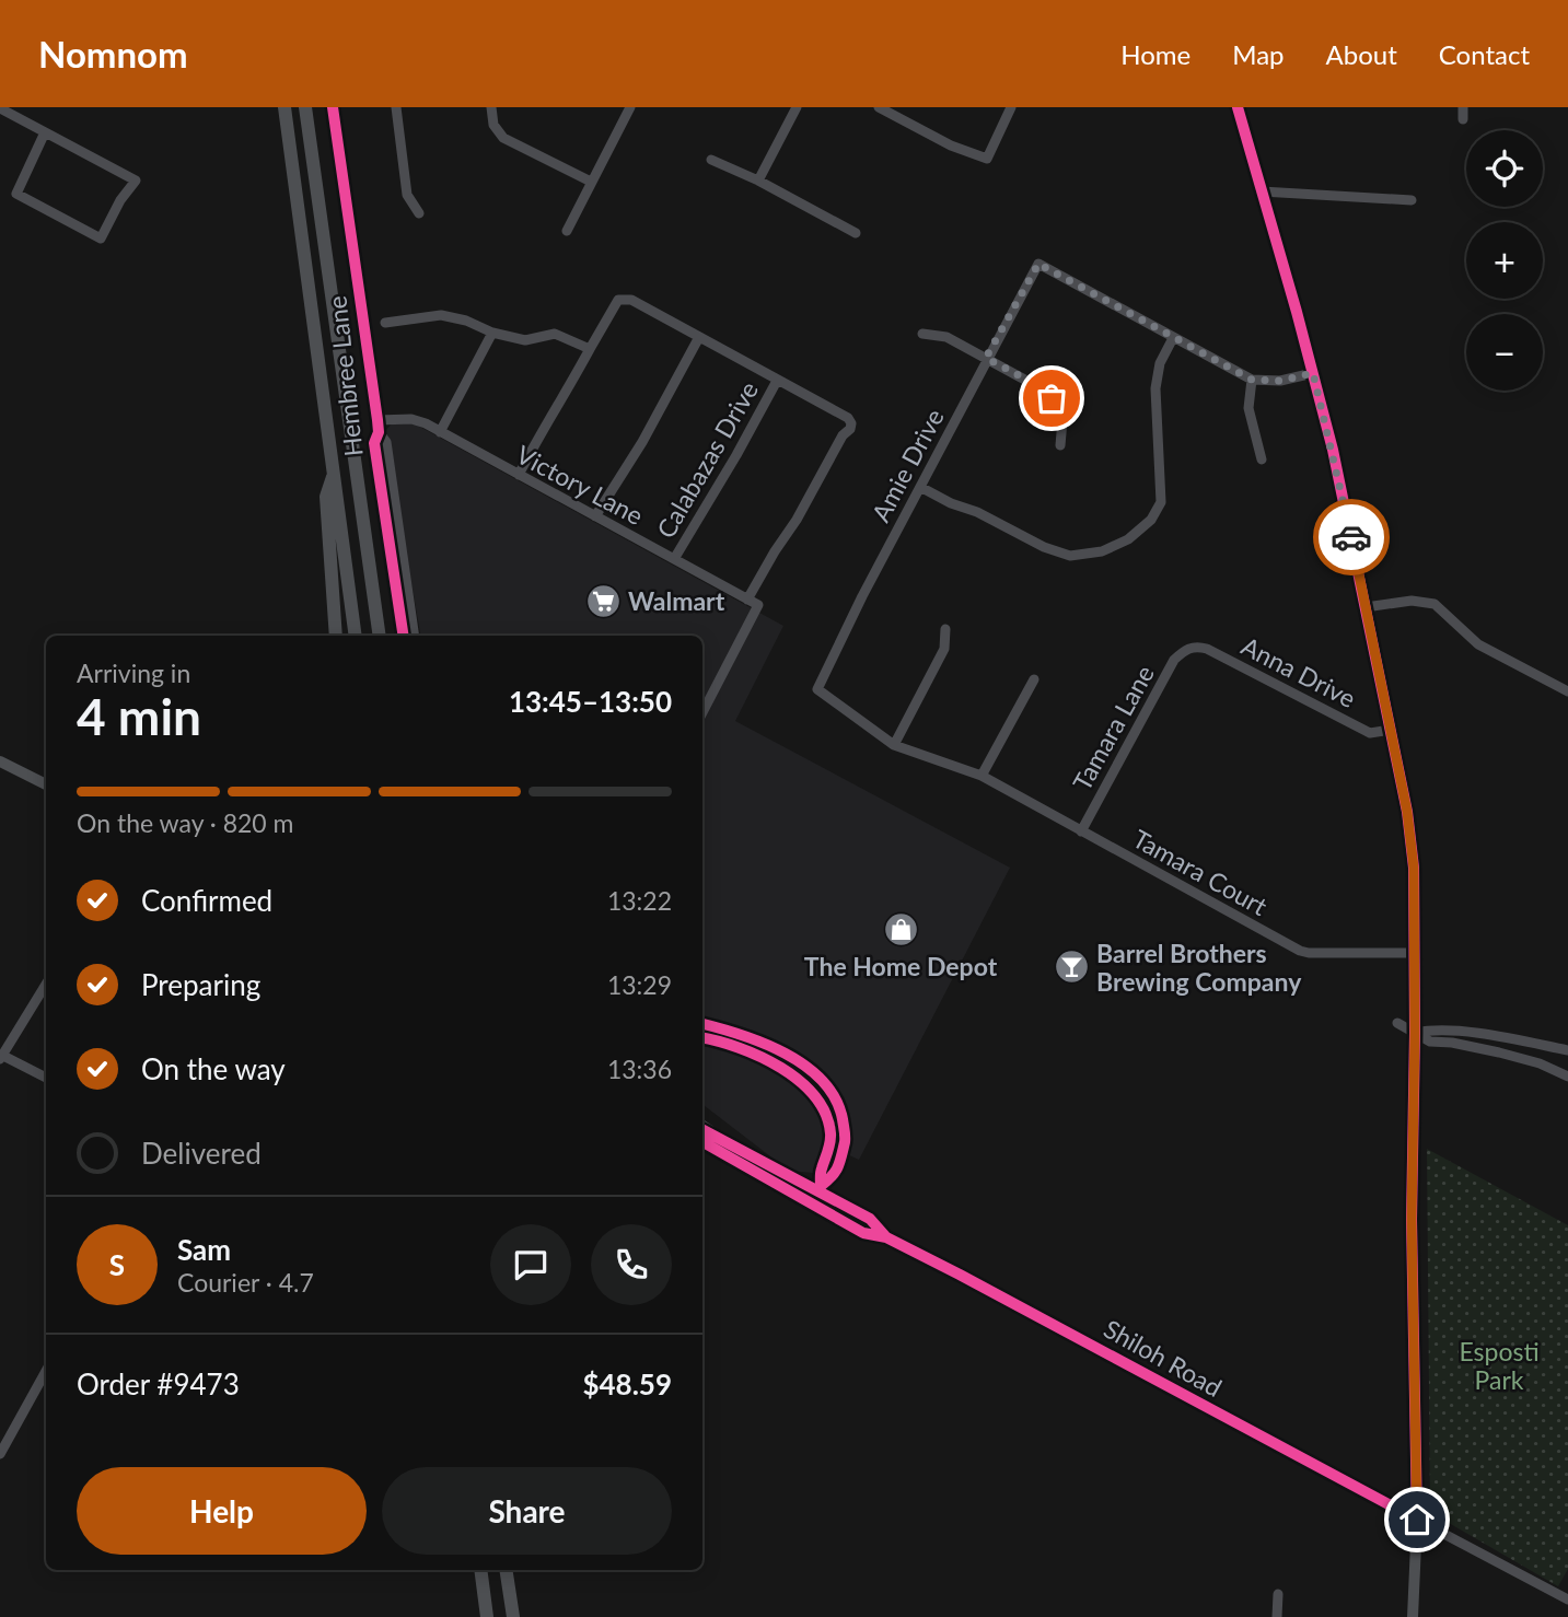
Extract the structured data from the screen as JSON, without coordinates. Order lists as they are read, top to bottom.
{
  "streets": {
    "main road": ["Shiloh Road"],
    "street": [
      "Hembree Lane",
      "Calabazas Drive",
      "Amie Drive",
      "Victory Lane",
      "Anna Drive",
      "Tamara Lane",
      "Tamara Court"
    ]
  },
  "crossings": [
    ["Hembree Lane", "Victory Lane"],
    ["Calabazas Drive", "Victory Lane"],
    ["Amie Drive", "Tamara Court"],
    ["Anna Drive", "Tamara Lane"],
    ["Tamara Lane", "Tamara Court"]
  ],
  "parks": ["Esposti Park"],
  "places": {
    "supermarket": ["Walmart"],
    "shop": ["The Home Depot"],
    "bar": ["Barrel Brothers Brewing Company"]
  },
  "page": {
    "header": "Nomnom",
    "nav": [
      "Home",
      "Map",
      "About",
      "Contact"
    ],
    "map_buttons": ["+", "−"],
    "heading": ["4 min", "Arriving in", "13:45–13:50"],
    "panel": [
      "Sam",
      "Courier · 4.7",
      "Order #9473",
      "$48.59"
    ],
    "bar": "On the way · 820 m",
    "list": [
      ["Confirmed", "13:22"],
      ["Preparing", "13:29"],
      ["On the way", "13:36"],
      "Delivered"
    ],
    "round": "S",
    "buttons": ["Help", "Share"]
  }
}
